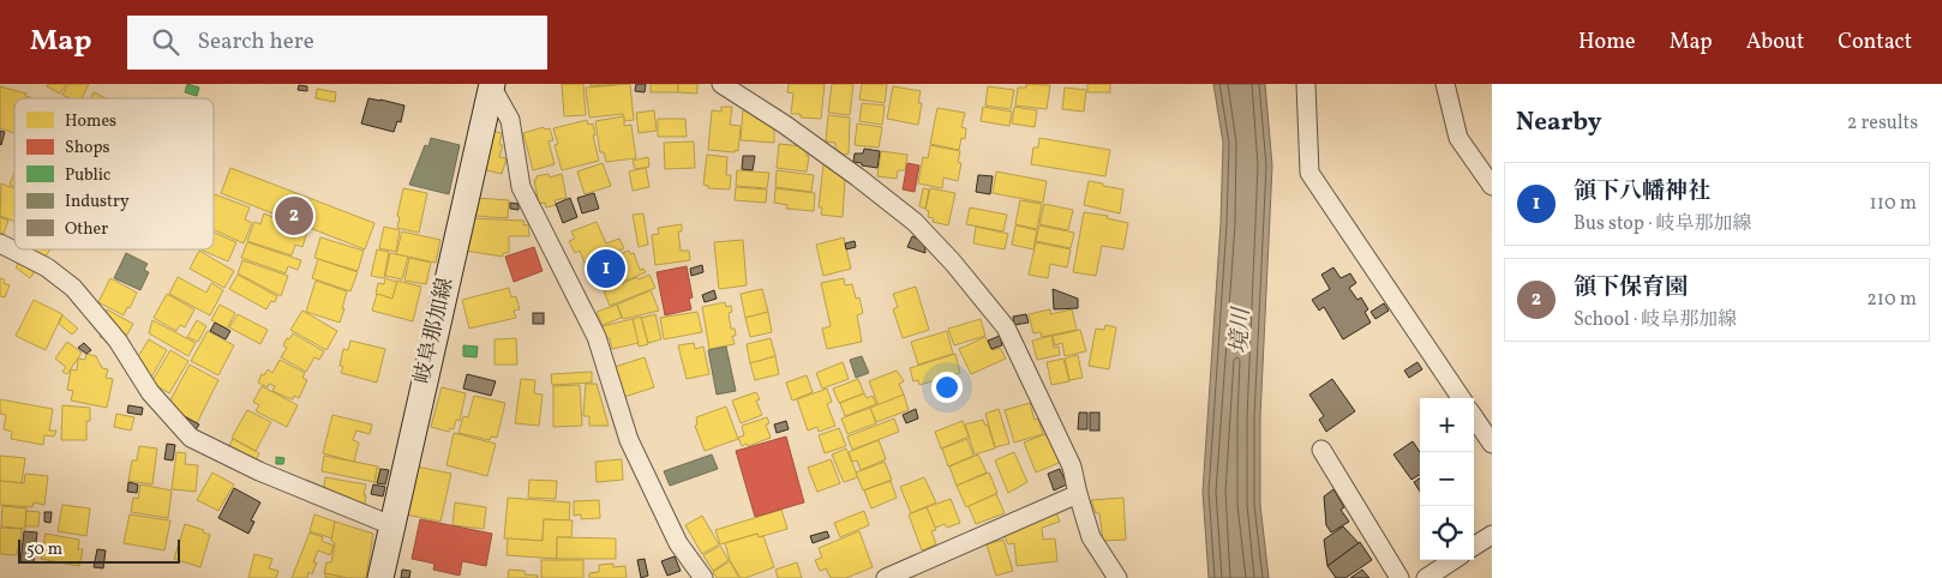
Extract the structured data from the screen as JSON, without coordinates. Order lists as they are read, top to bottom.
{
  "streets": {
    "main road": ["岐阜那加線"]
  },
  "water": ["境川"],
  "legend": [
    "Homes",
    "Shops",
    "Public",
    "Industry",
    "Other"
  ],
  "scale_bar": "50 m",
  "page": {
    "header": "Map",
    "search": "Search here",
    "nav": [
      "Home",
      "Map",
      "About",
      "Contact"
    ],
    "heading": ["Nearby", "2 results"],
    "list": [
      {
        "mark": "1",
        "name": "領下八幡神社",
        "note": "Bus stop · 岐阜那加線",
        "value": "110 m"
      },
      {
        "mark": "2",
        "name": "領下保育園",
        "note": "School · 岐阜那加線",
        "value": "210 m"
      }
    ],
    "pins": ["2", "1"],
    "map_buttons": ["+", "−"],
    "scale": "50 m"
  }
}
